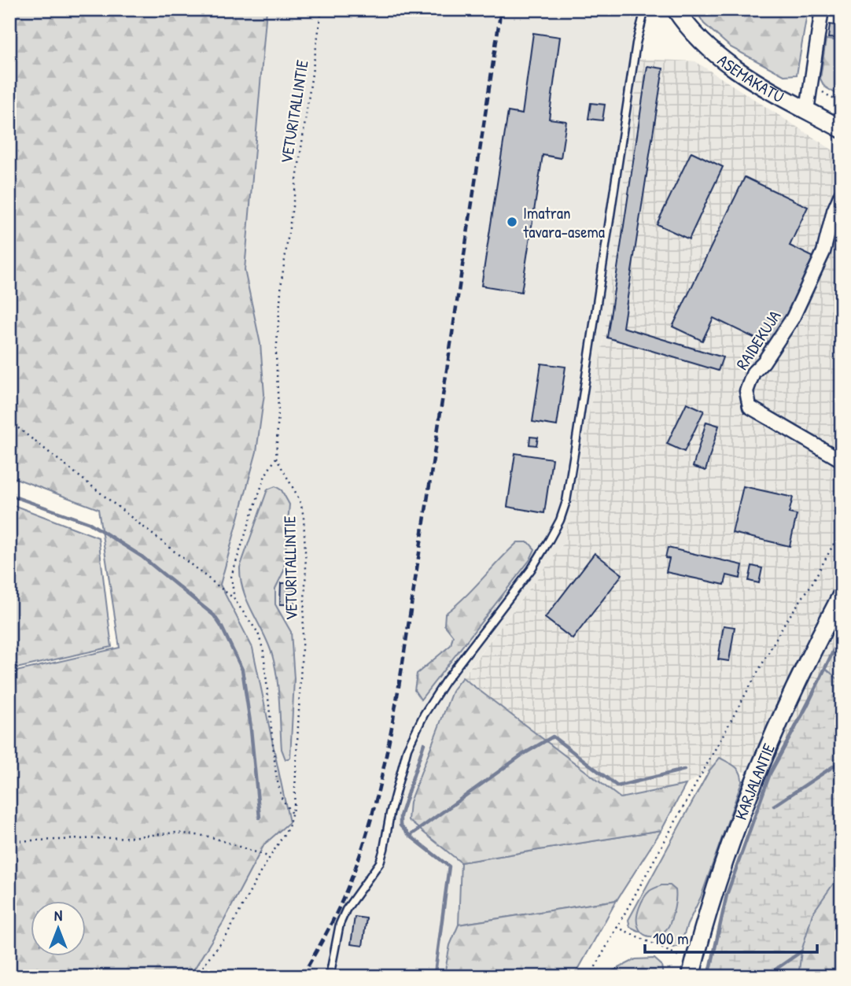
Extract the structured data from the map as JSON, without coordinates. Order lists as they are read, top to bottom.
{
  "streets": {
    "main road": ["ASEMAKATU", "KARJALANTIE"],
    "street": ["RAIDEKUJA"],
    "path": ["VETURITALLINTIE"]
  },
  "places": ["Imatran tavara-asema"],
  "scale_bar": "100 m",
  "north": "top"
}
